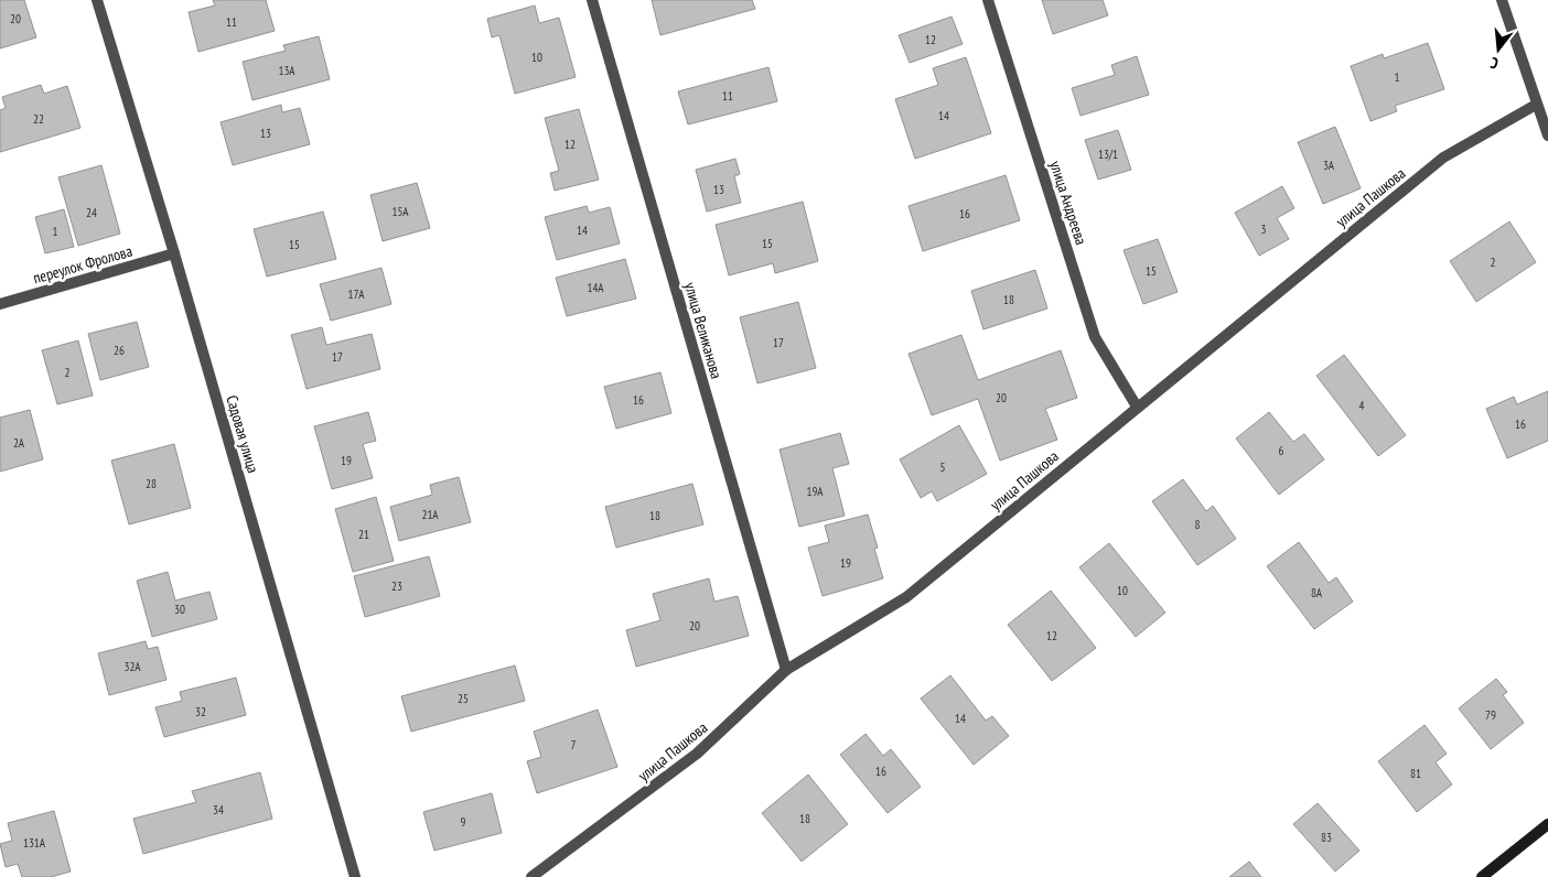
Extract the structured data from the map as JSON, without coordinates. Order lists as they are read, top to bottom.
{
  "streets": {
    "street": [
      "улица Пашкова",
      "улица Андреева",
      "переулок Фролова",
      "улица Великанова",
      "Садовая улица"
    ]
  },
  "crossings": [
    ["улица Пашкова", "улица Андреева"],
    ["улица Пашкова", "улица Великанова"],
    ["переулок Фролова", "Садовая улица"]
  ],
  "house_numbers": [
    "20",
    "11",
    "12",
    "10",
    "13А",
    "1",
    "11",
    "14",
    "22",
    "13",
    "12",
    "13/1",
    "3А",
    "13",
    "15А",
    "24",
    "16",
    "3",
    "14",
    "1",
    "15",
    "15",
    "2",
    "15",
    "14А",
    "17А",
    "18",
    "17",
    "26",
    "17",
    "2",
    "20",
    "16",
    "4",
    "16",
    "2А",
    "6",
    "19",
    "5",
    "28",
    "19А",
    "21А",
    "18",
    "8",
    "21",
    "19",
    "23",
    "10",
    "8А",
    "30",
    "20",
    "12",
    "32А",
    "25",
    "32",
    "79",
    "14",
    "7",
    "16",
    "81",
    "34",
    "18",
    "9",
    "83",
    "131А"
  ],
  "north": "bottom"
}
